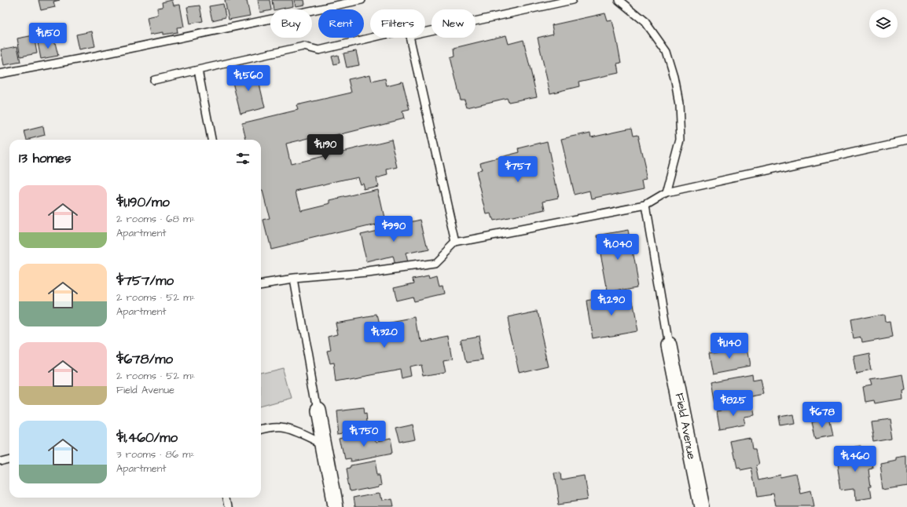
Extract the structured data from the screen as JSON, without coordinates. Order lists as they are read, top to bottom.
{
  "streets": {
    "street": ["Field Avenue"]
  },
  "page": {
    "chip": [
      "Buy",
      "Rent",
      "Filters",
      "New"
    ],
    "price": [
      "$1,150",
      "$1,560",
      "$1,190",
      "$757",
      "$990",
      "$1,040",
      "$1,290",
      "$1,320",
      "$1,140",
      "$825",
      "$678",
      "$1,750",
      "$1,460"
    ],
    "heading": "13 homes",
    "list": [
      {
        "name": "$1,190/mo",
        "note": "2 rooms · 68 m² · Apartment"
      },
      {
        "name": "$757/mo",
        "note": "2 rooms · 52 m² · Apartment"
      },
      {
        "name": "$678/mo",
        "note": "2 rooms · 52 m² · Field Avenue"
      },
      {
        "name": "$1,460/mo",
        "note": "3 rooms · 86 m² · Apartment"
      }
    ]
  }
}
